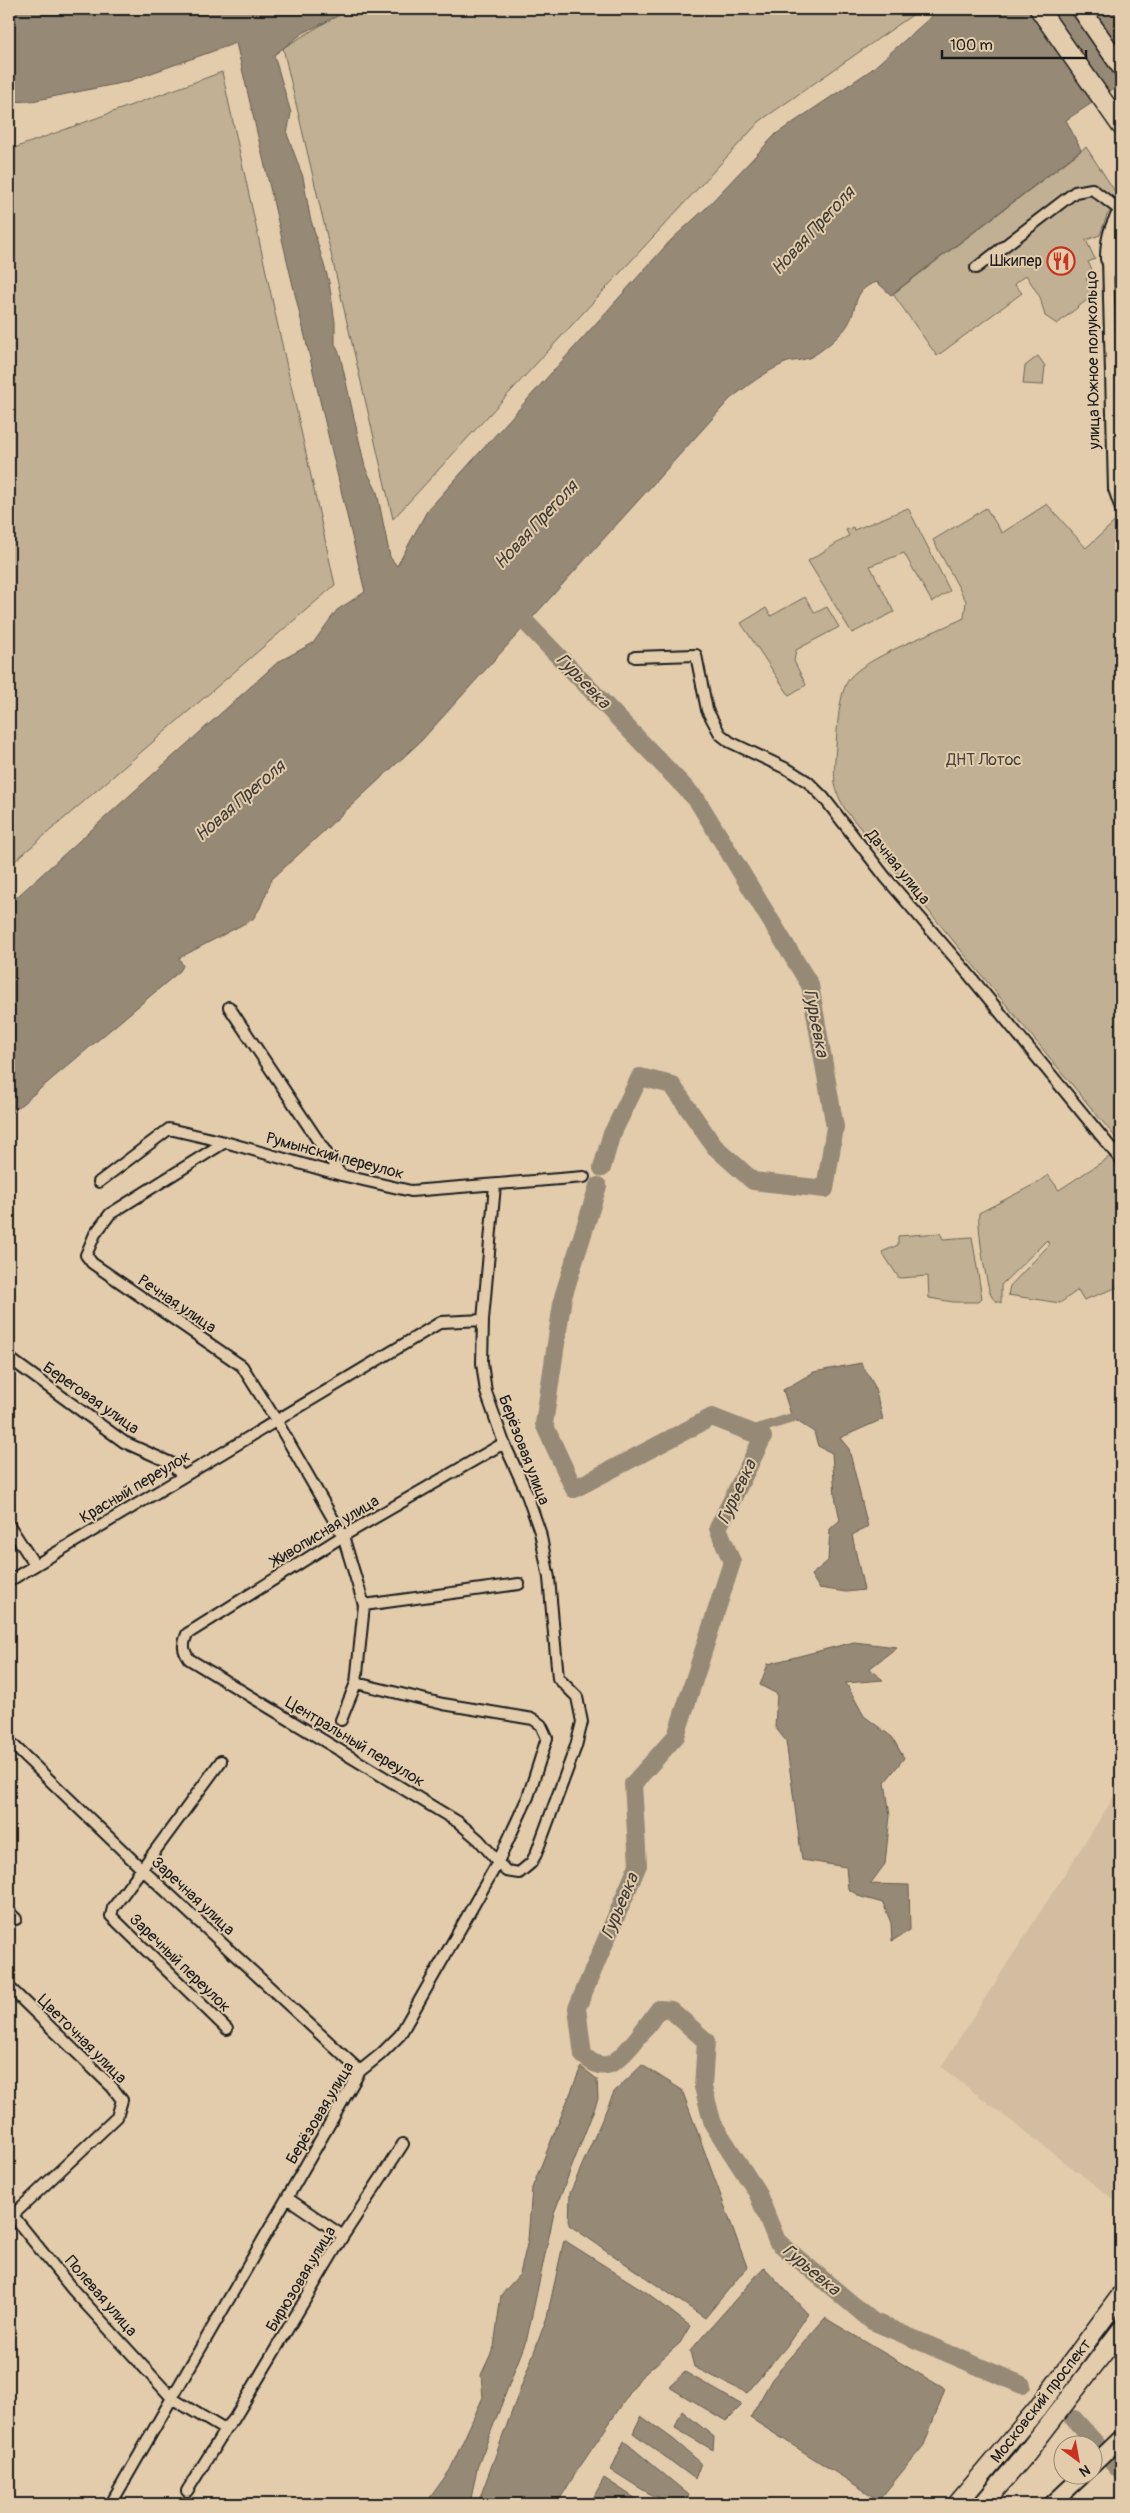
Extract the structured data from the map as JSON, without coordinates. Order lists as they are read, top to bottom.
{
  "streets": {
    "highway": ["Московский проспект"],
    "street": [
      "улица Южное полукольцо",
      "Дачная улица",
      "Румынский переулок",
      "Речная улица",
      "Береговая улица",
      "Берёзовая улица",
      "Красный переулок",
      "Живописная улица",
      "Центральный переулок",
      "Заречная улица",
      "Заречный переулок",
      "Цветочная улица",
      "Бирюзовая улица",
      "Полевая улица"
    ]
  },
  "crossings": [
    ["Румынский переулок", "Речная улица"],
    ["Румынский переулок", "Берёзовая улица"],
    ["Речная улица", "Красный переулок"],
    ["Речная улица", "Живописная улица"],
    ["Речная улица", "Центральный переулок"],
    ["Береговая улица", "Красный переулок"],
    ["Берёзовая улица", "Красный переулок"],
    ["Берёзовая улица", "Живописная улица"],
    ["Берёзовая улица", "Центральный переулок"],
    ["Берёзовая улица", "Заречная улица"],
    ["Берёзовая улица", "Полевая улица"],
    ["Живописная улица", "Центральный переулок"],
    ["Заречная улица", "Заречный переулок"],
    ["Цветочная улица", "Полевая улица"]
  ],
  "water": ["Новая Преголя", "Гурьевка"],
  "parks": ["ДНТ Лотос"],
  "places": {
    "restaurant": ["Шкипер"]
  },
  "scale_bar": "100 m",
  "north": "bottom right"
}
